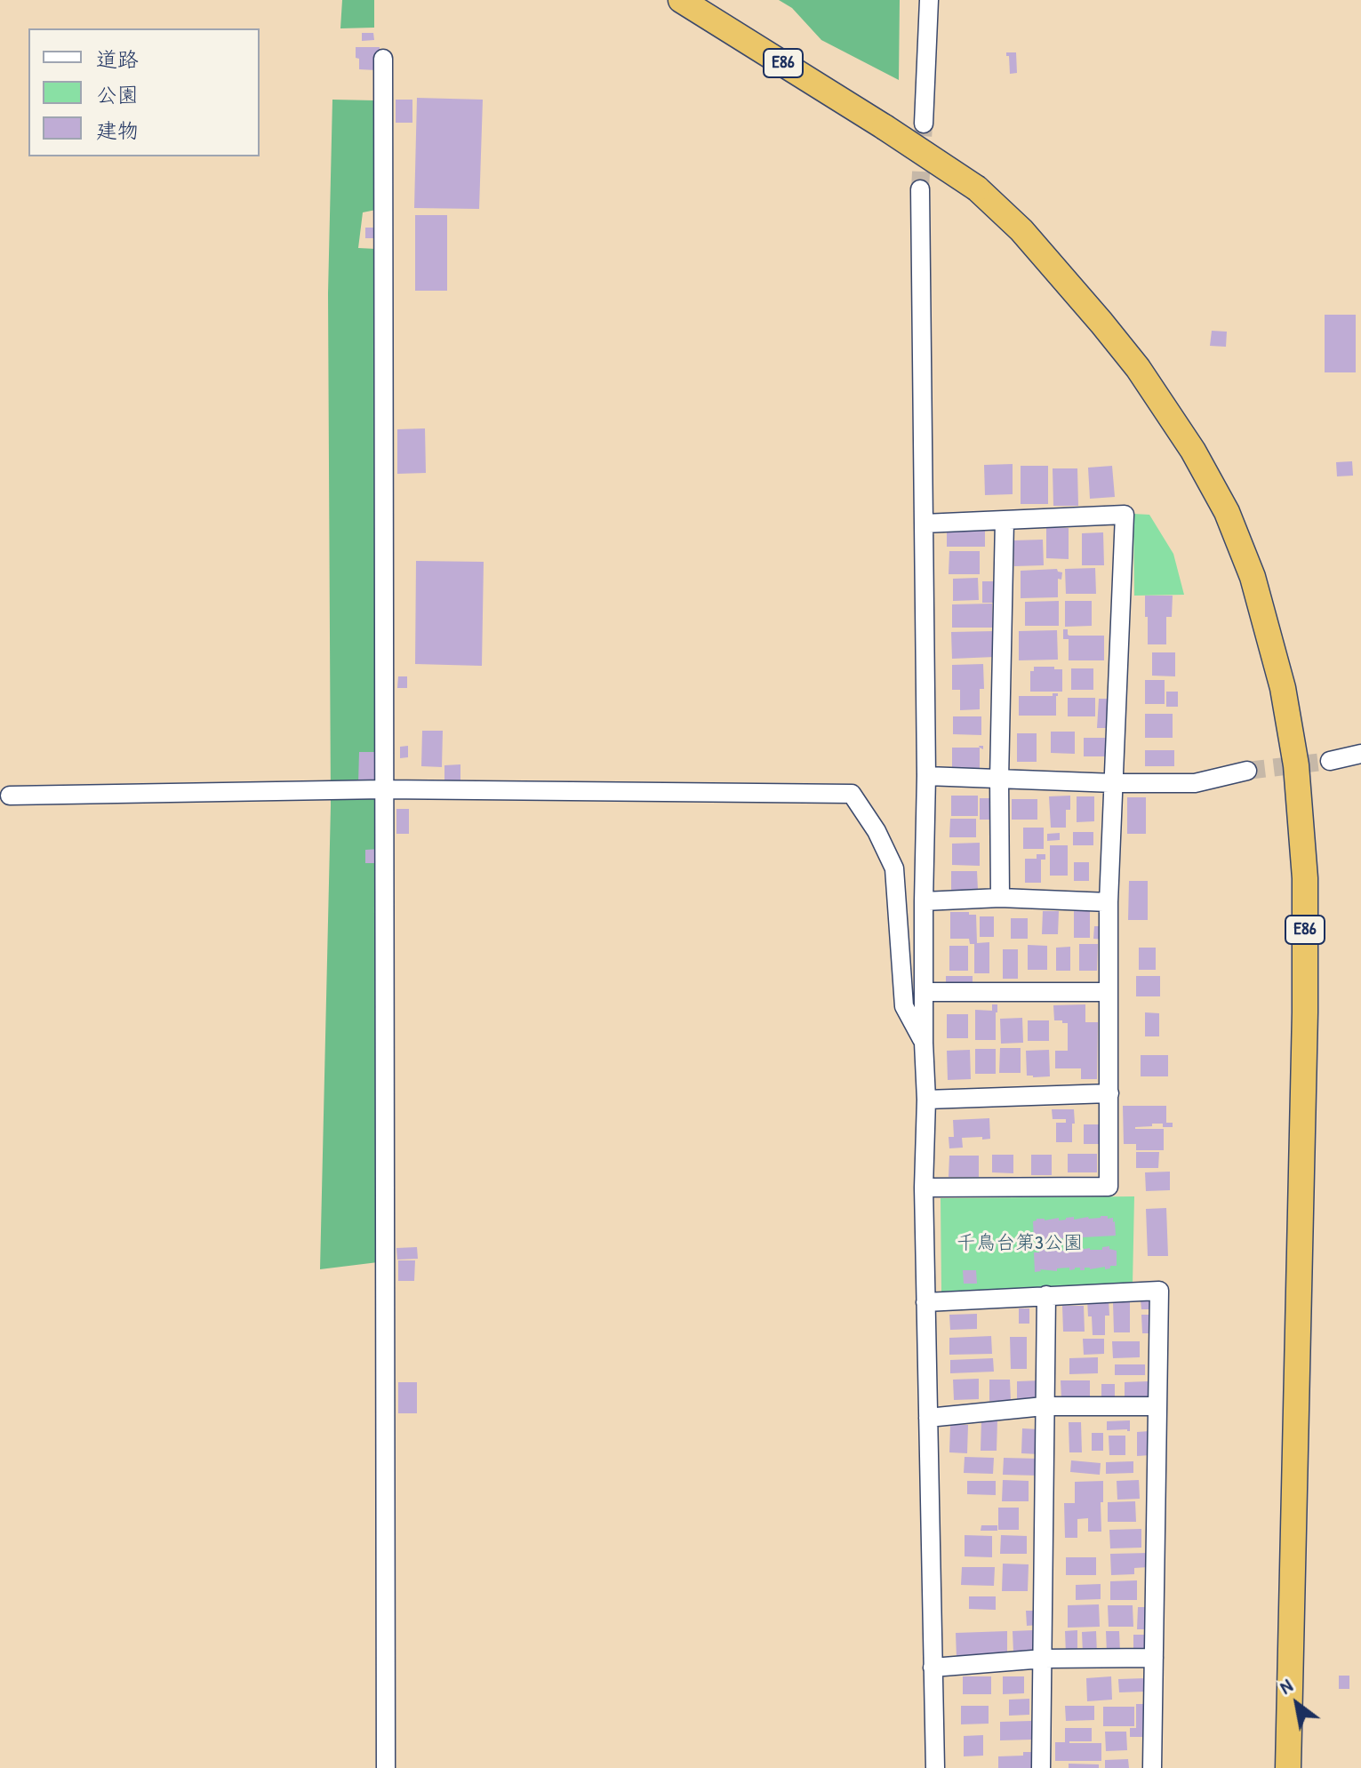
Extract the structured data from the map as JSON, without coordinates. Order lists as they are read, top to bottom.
{
  "streets": {
    "highway": ["E86"]
  },
  "parks": ["千鳥台第3公園"],
  "legend": ["道路", "公園", "建物"],
  "north": "top left"
}
